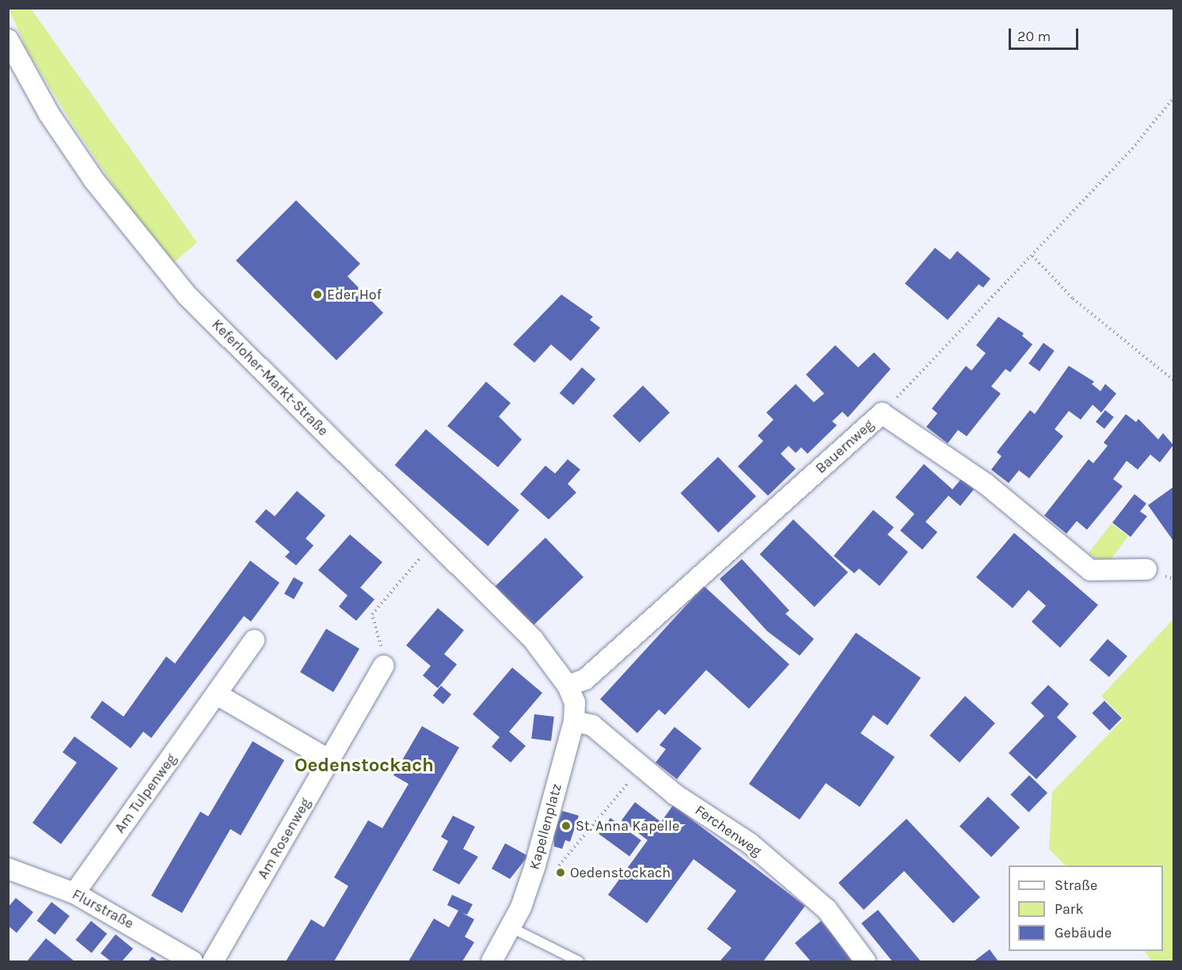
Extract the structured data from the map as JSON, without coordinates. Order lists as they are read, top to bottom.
{
  "streets": {
    "street": [
      "Keferloher-Markt-Straße",
      "Bauernweg",
      "Am Tulpenweg",
      "Kapellenplatz",
      "Ferchenweg",
      "Am Rosenweg",
      "Flurstraße"
    ]
  },
  "crossings": [
    ["Keferloher-Markt-Straße", "Bauernweg"],
    ["Keferloher-Markt-Straße", "Kapellenplatz"],
    ["Bauernweg", "Kapellenplatz"],
    ["Am Tulpenweg", "Flurstraße"],
    ["Kapellenplatz", "Ferchenweg"]
  ],
  "districts": ["Oedenstockach"],
  "places": ["Eder Hof", "St. Anna Kapelle", "Oedenstockach"],
  "legend": ["Straße", "Park", "Gebäude"],
  "scale_bar": "20 m"
}
